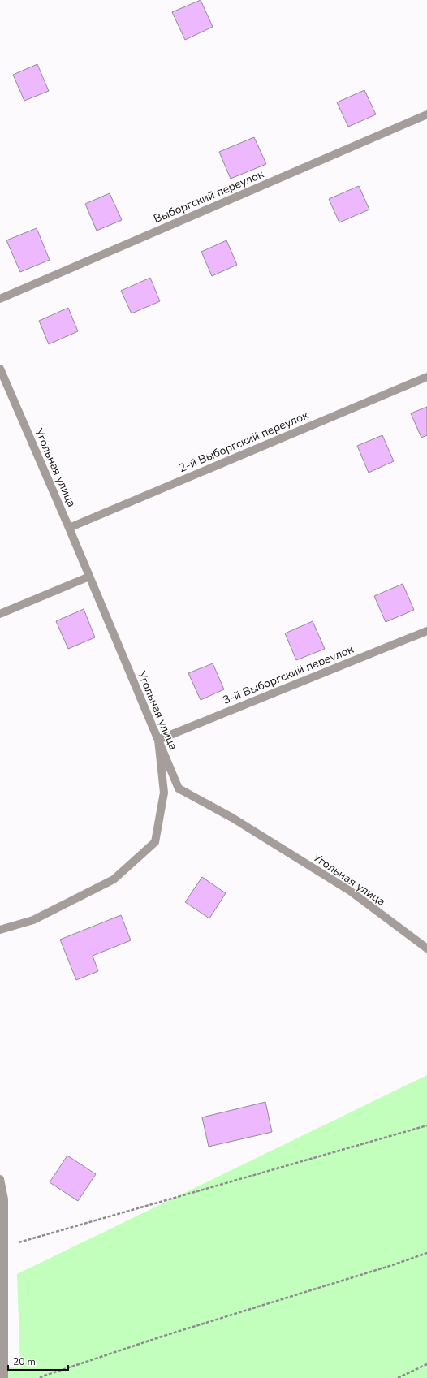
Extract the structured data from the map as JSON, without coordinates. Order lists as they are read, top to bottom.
{
  "streets": {
    "street": [
      "Выборгский переулок",
      "2-й Выборгский переулок",
      "Угольная улица",
      "3-й Выборгский переулок"
    ]
  },
  "crossings": [
    ["2-й Выборгский переулок", "Угольная улица"],
    ["Угольная улица", "3-й Выборгский переулок"]
  ],
  "scale_bar": "20 m"
}
